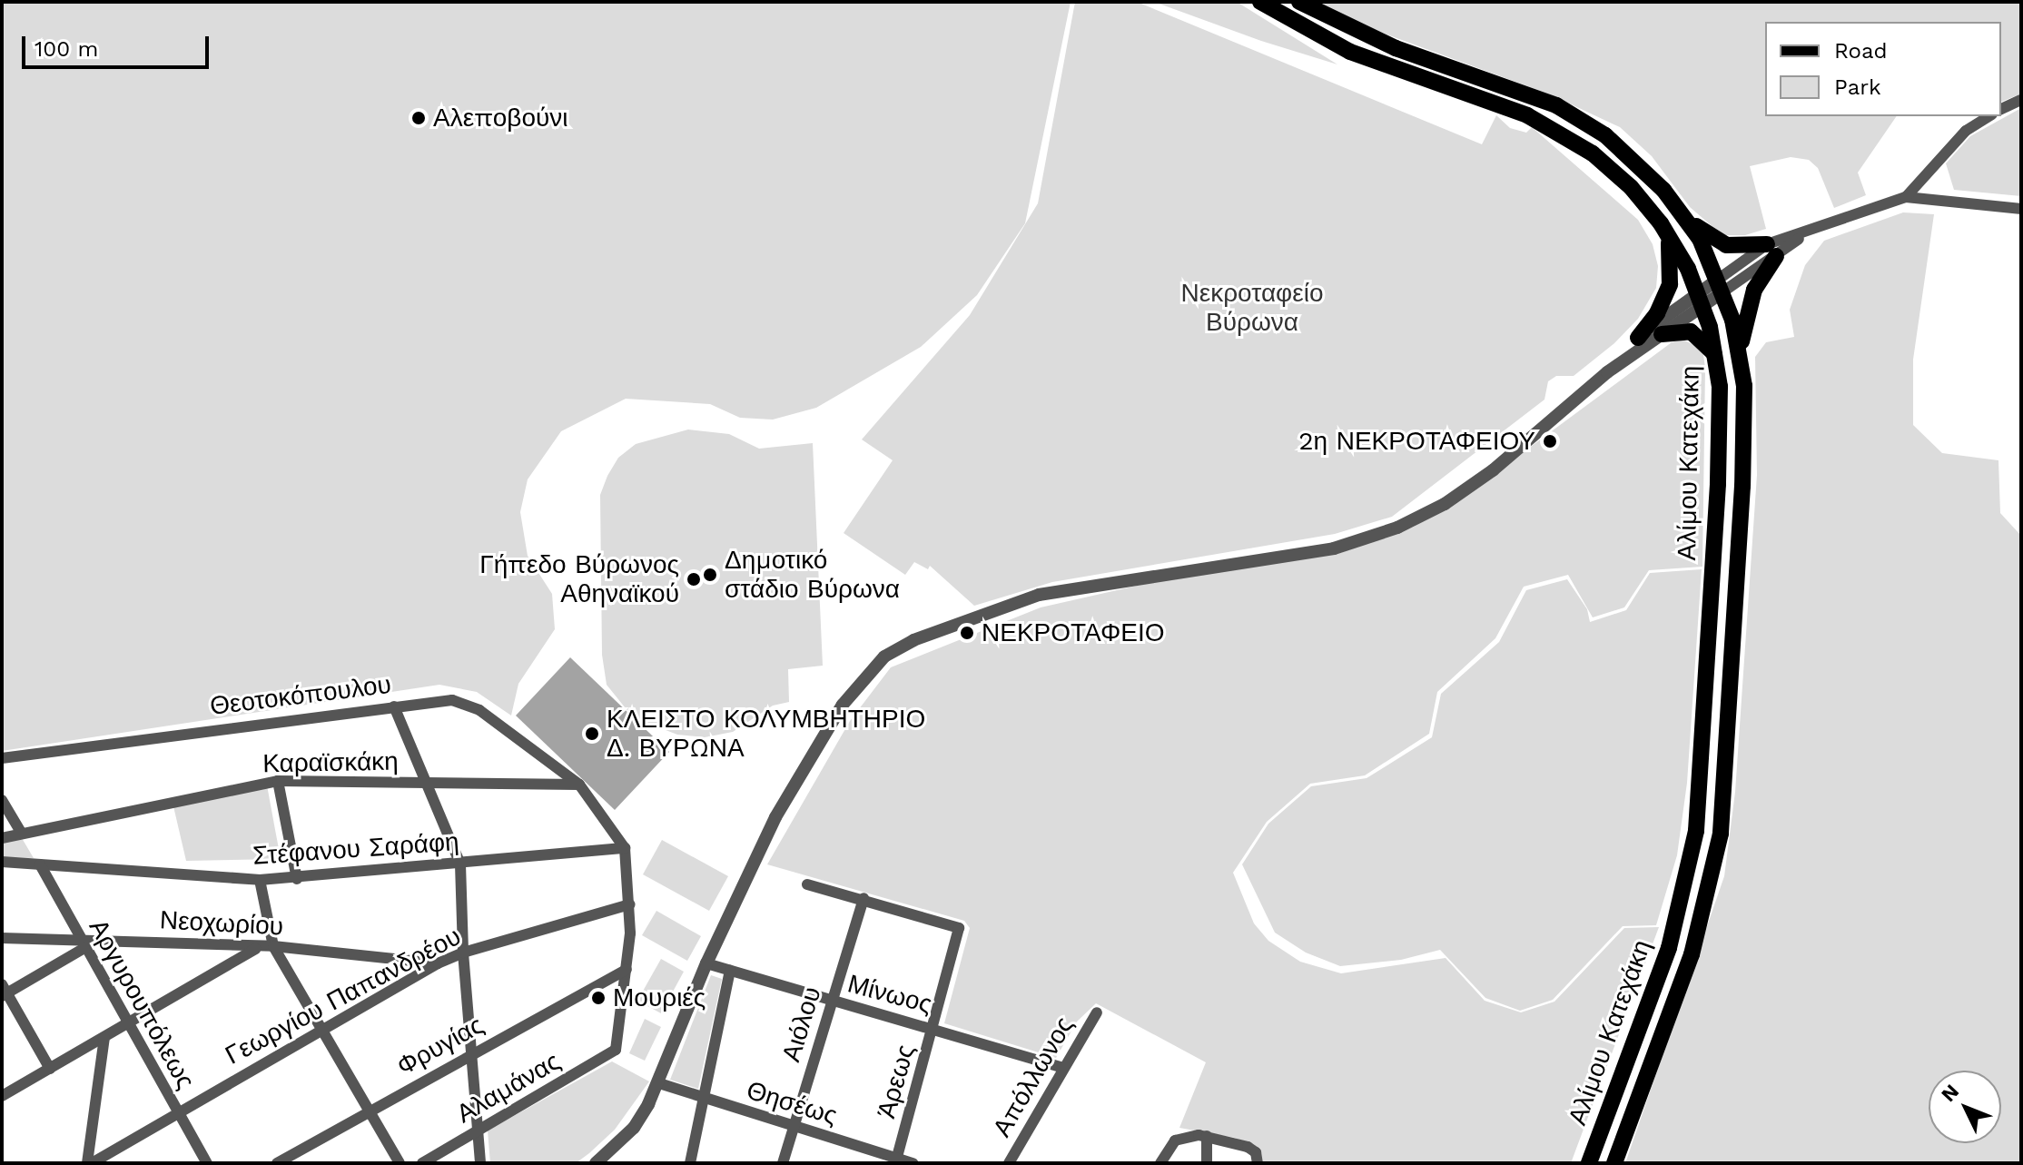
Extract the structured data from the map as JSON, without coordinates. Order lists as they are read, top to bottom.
{
  "streets": {
    "main road": ["Αλίμου Κατεχάκη"],
    "street": [
      "Θεοτοκόπουλου",
      "Καραϊσκάκη",
      "Στέφανου Σαράφη",
      "Νεοχωρίου",
      "Μίνωος",
      "Γεωργίου Παπανδρέου",
      "Αργυρουπόλεως",
      "Αιόλου",
      "Φρυγίας",
      "Απόλλωνος",
      "Άρεως",
      "Αλαμάνας",
      "Θησέως"
    ]
  },
  "crossings": [
    ["Θεοτοκόπουλου", "Καραϊσκάκη"],
    ["Θεοτοκόπουλου", "Στέφανου Σαράφη"],
    ["Στέφανου Σαράφη", "Αργυρουπόλεως"],
    ["Νεοχωρίου", "Γεωργίου Παπανδρέου"],
    ["Νεοχωρίου", "Αργυρουπόλεως"],
    ["Μίνωος", "Αιόλου"],
    ["Μίνωος", "Απόλλωνος"],
    ["Μίνωος", "Άρεως"],
    ["Γεωργίου Παπανδρέου", "Αργυρουπόλεως"],
    ["Αιόλου", "Άρεως"],
    ["Αιόλου", "Θησέως"],
    ["Φρυγίας", "Αλαμάνας"],
    ["Άρεως", "Θησέως"]
  ],
  "parks": ["Νεκροταφείο Βύρωνα"],
  "places": [
    "Αλεποβούνι",
    "2η ΝΕΚΡΟΤΑΦΕΙΟΥ",
    "Δημοτικό στάδιο Βύρωνα",
    "Γήπεδο Βύρωνος Αθηναϊκού",
    "ΝΕΚΡΟΤΑΦΕΙΟ",
    "ΚΛΕΙΣΤΟ ΚΟΛΥΜΒΗΤΗΡΙΟ Δ. ΒΥΡΩΝΑ",
    "Μουριές"
  ],
  "legend": ["Road", "Park"],
  "scale_bar": "100 m",
  "north": "top left"
}
